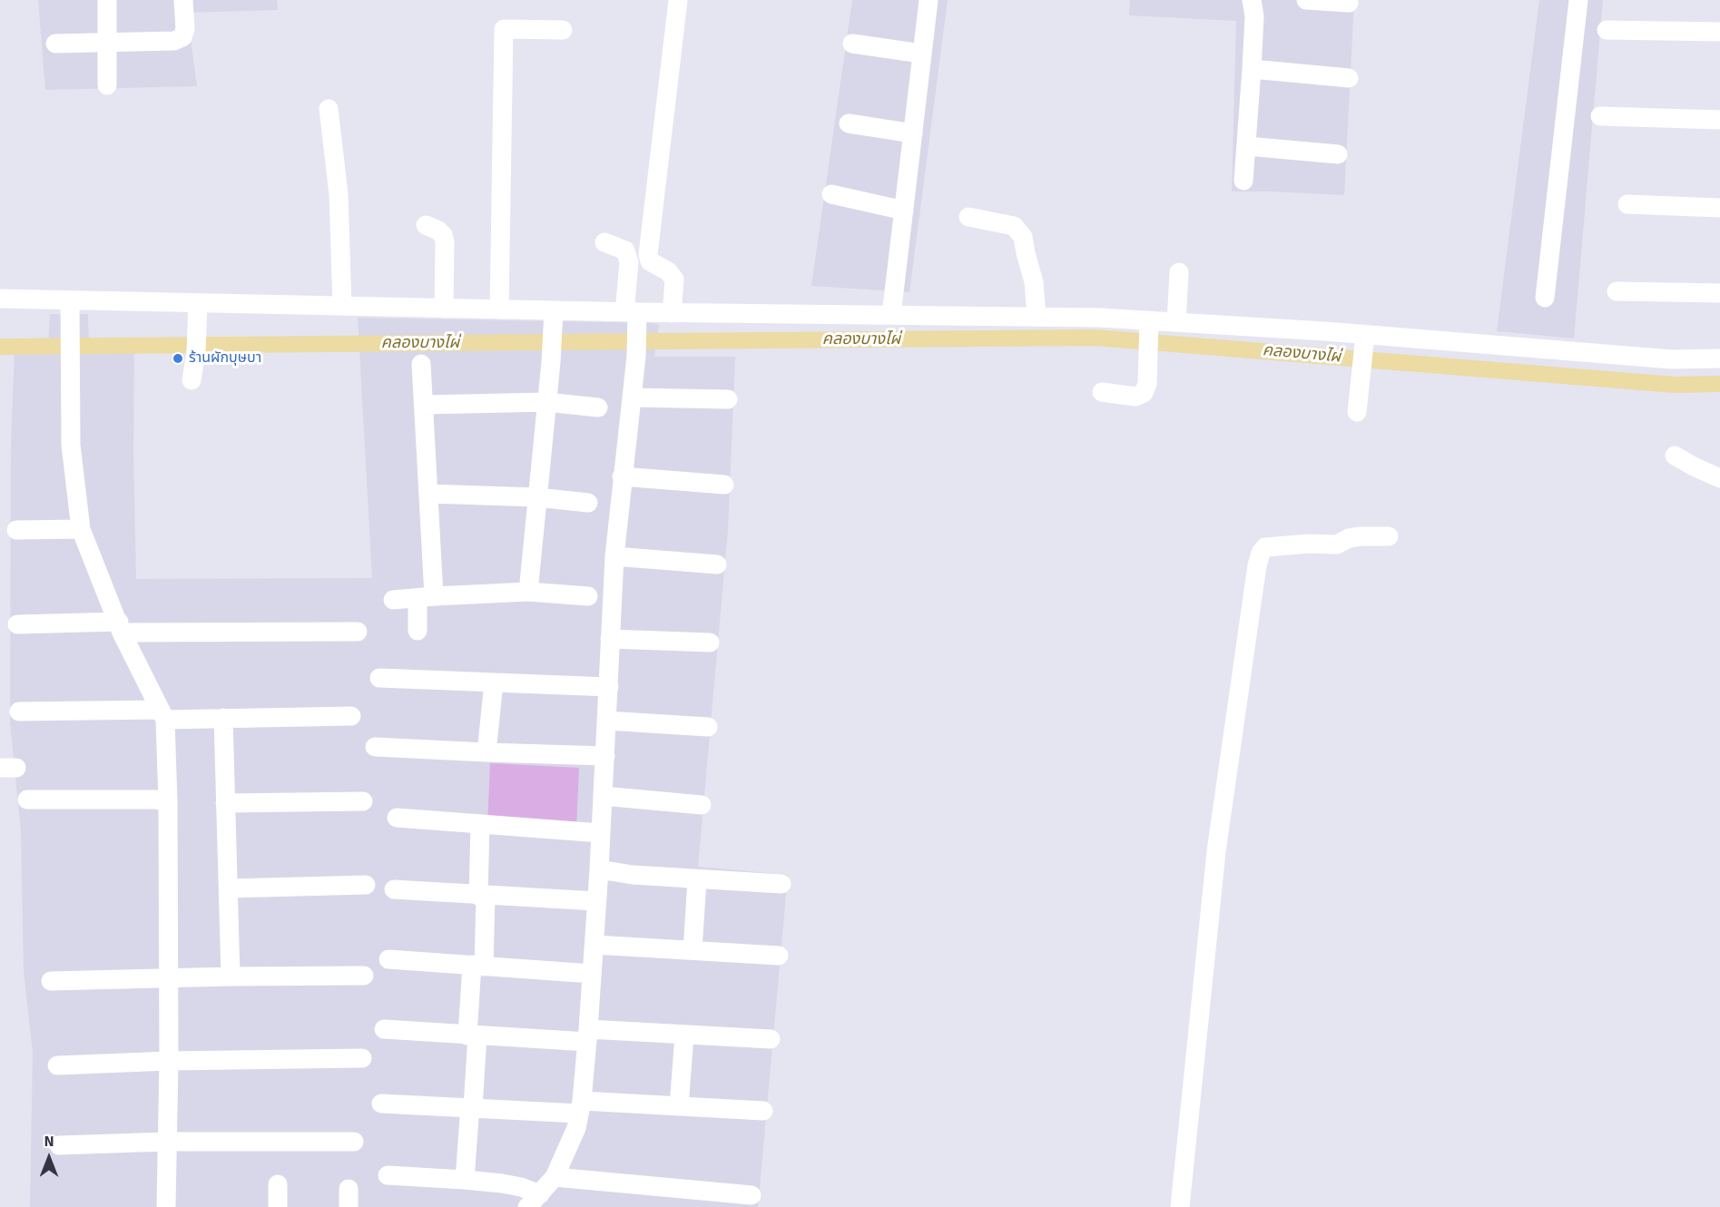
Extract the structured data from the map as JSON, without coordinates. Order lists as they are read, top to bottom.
{
  "water": ["คลองบางไผ่"],
  "places": ["ร้านผักบุษบา"],
  "north": "top"
}
